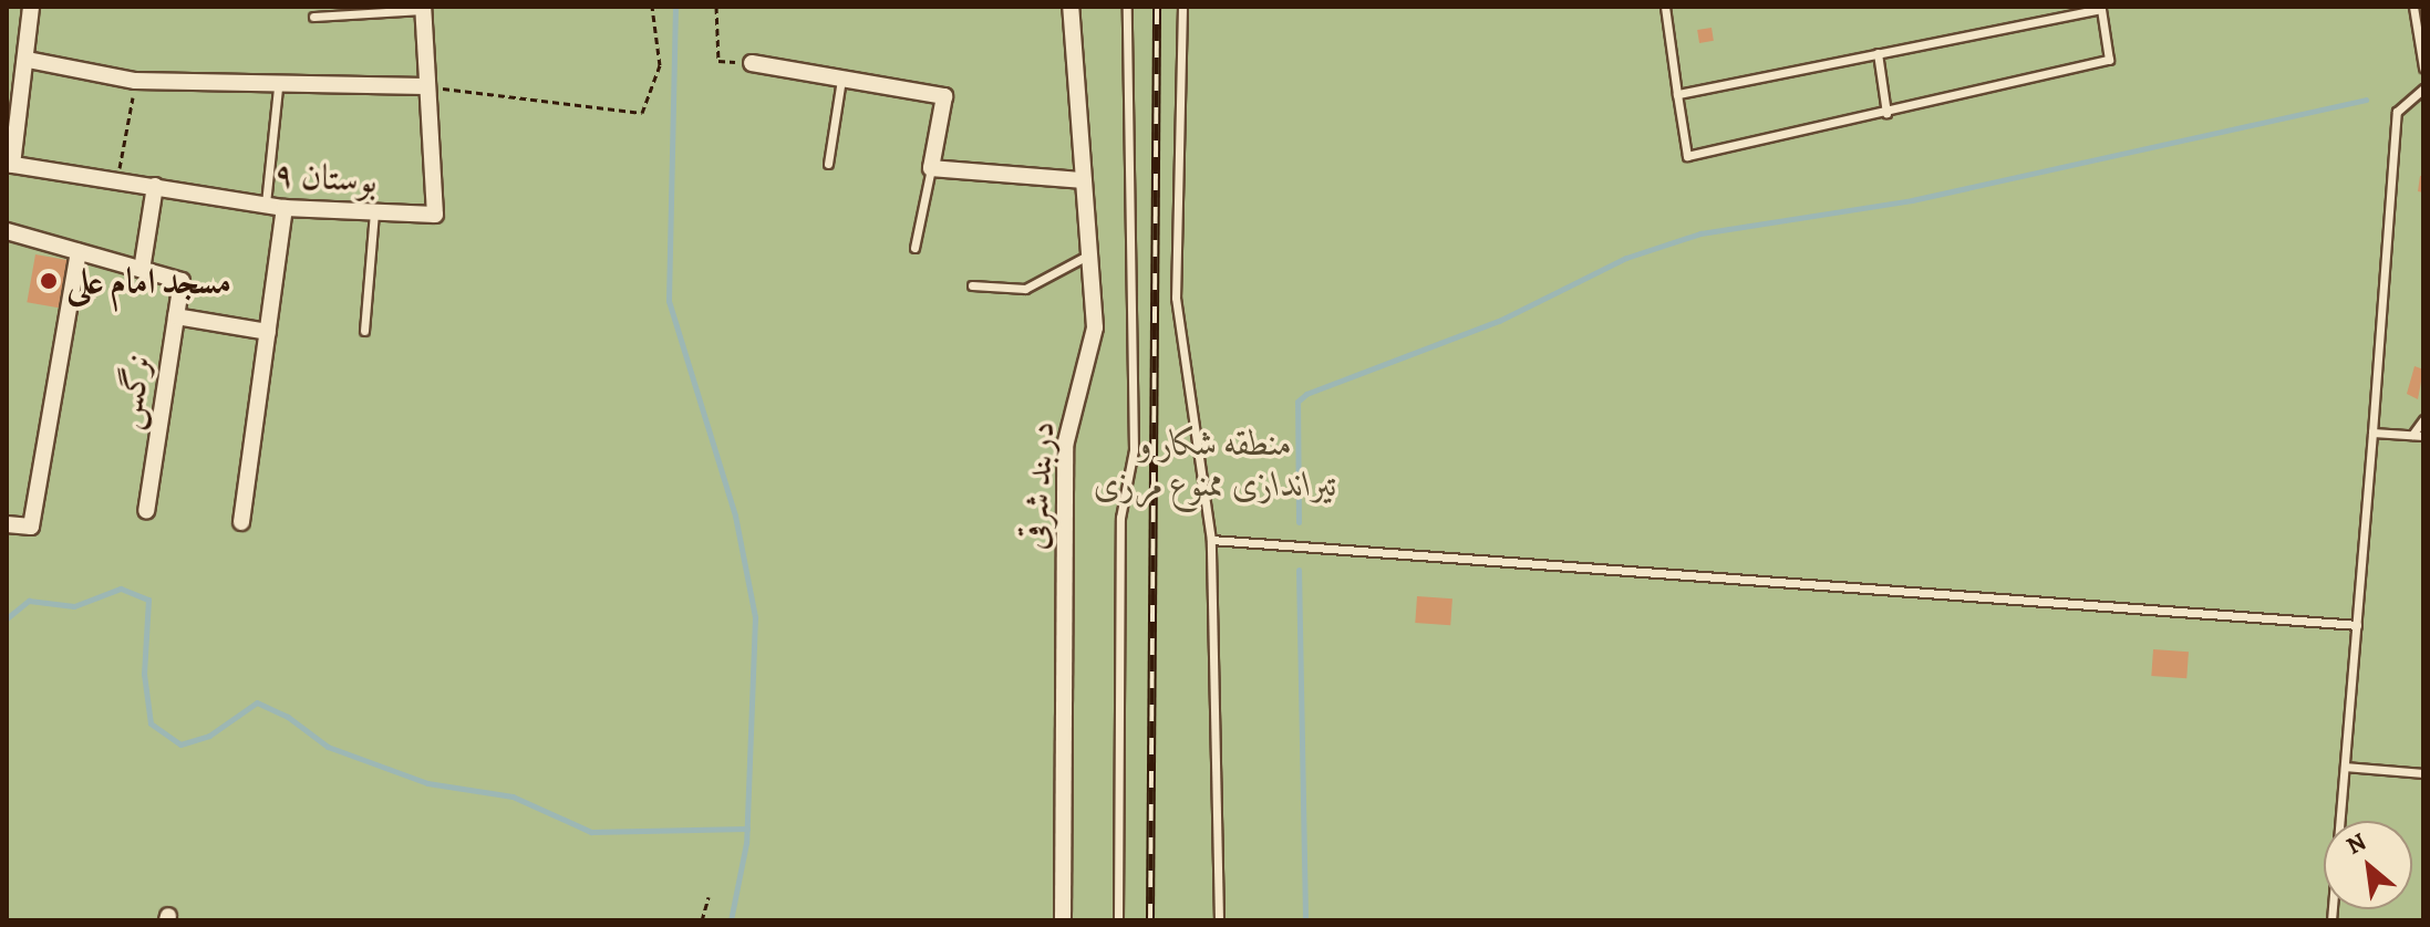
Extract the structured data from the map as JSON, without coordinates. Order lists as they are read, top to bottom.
{
  "streets": {
    "street": ["بوستان ۹", "نرگس", "دربند شرقی"]
  },
  "parks": ["منطقه شکار و تیراندازی ممنوع مرزی"],
  "places": ["مسجد امام علی"],
  "north": "top left"
}
